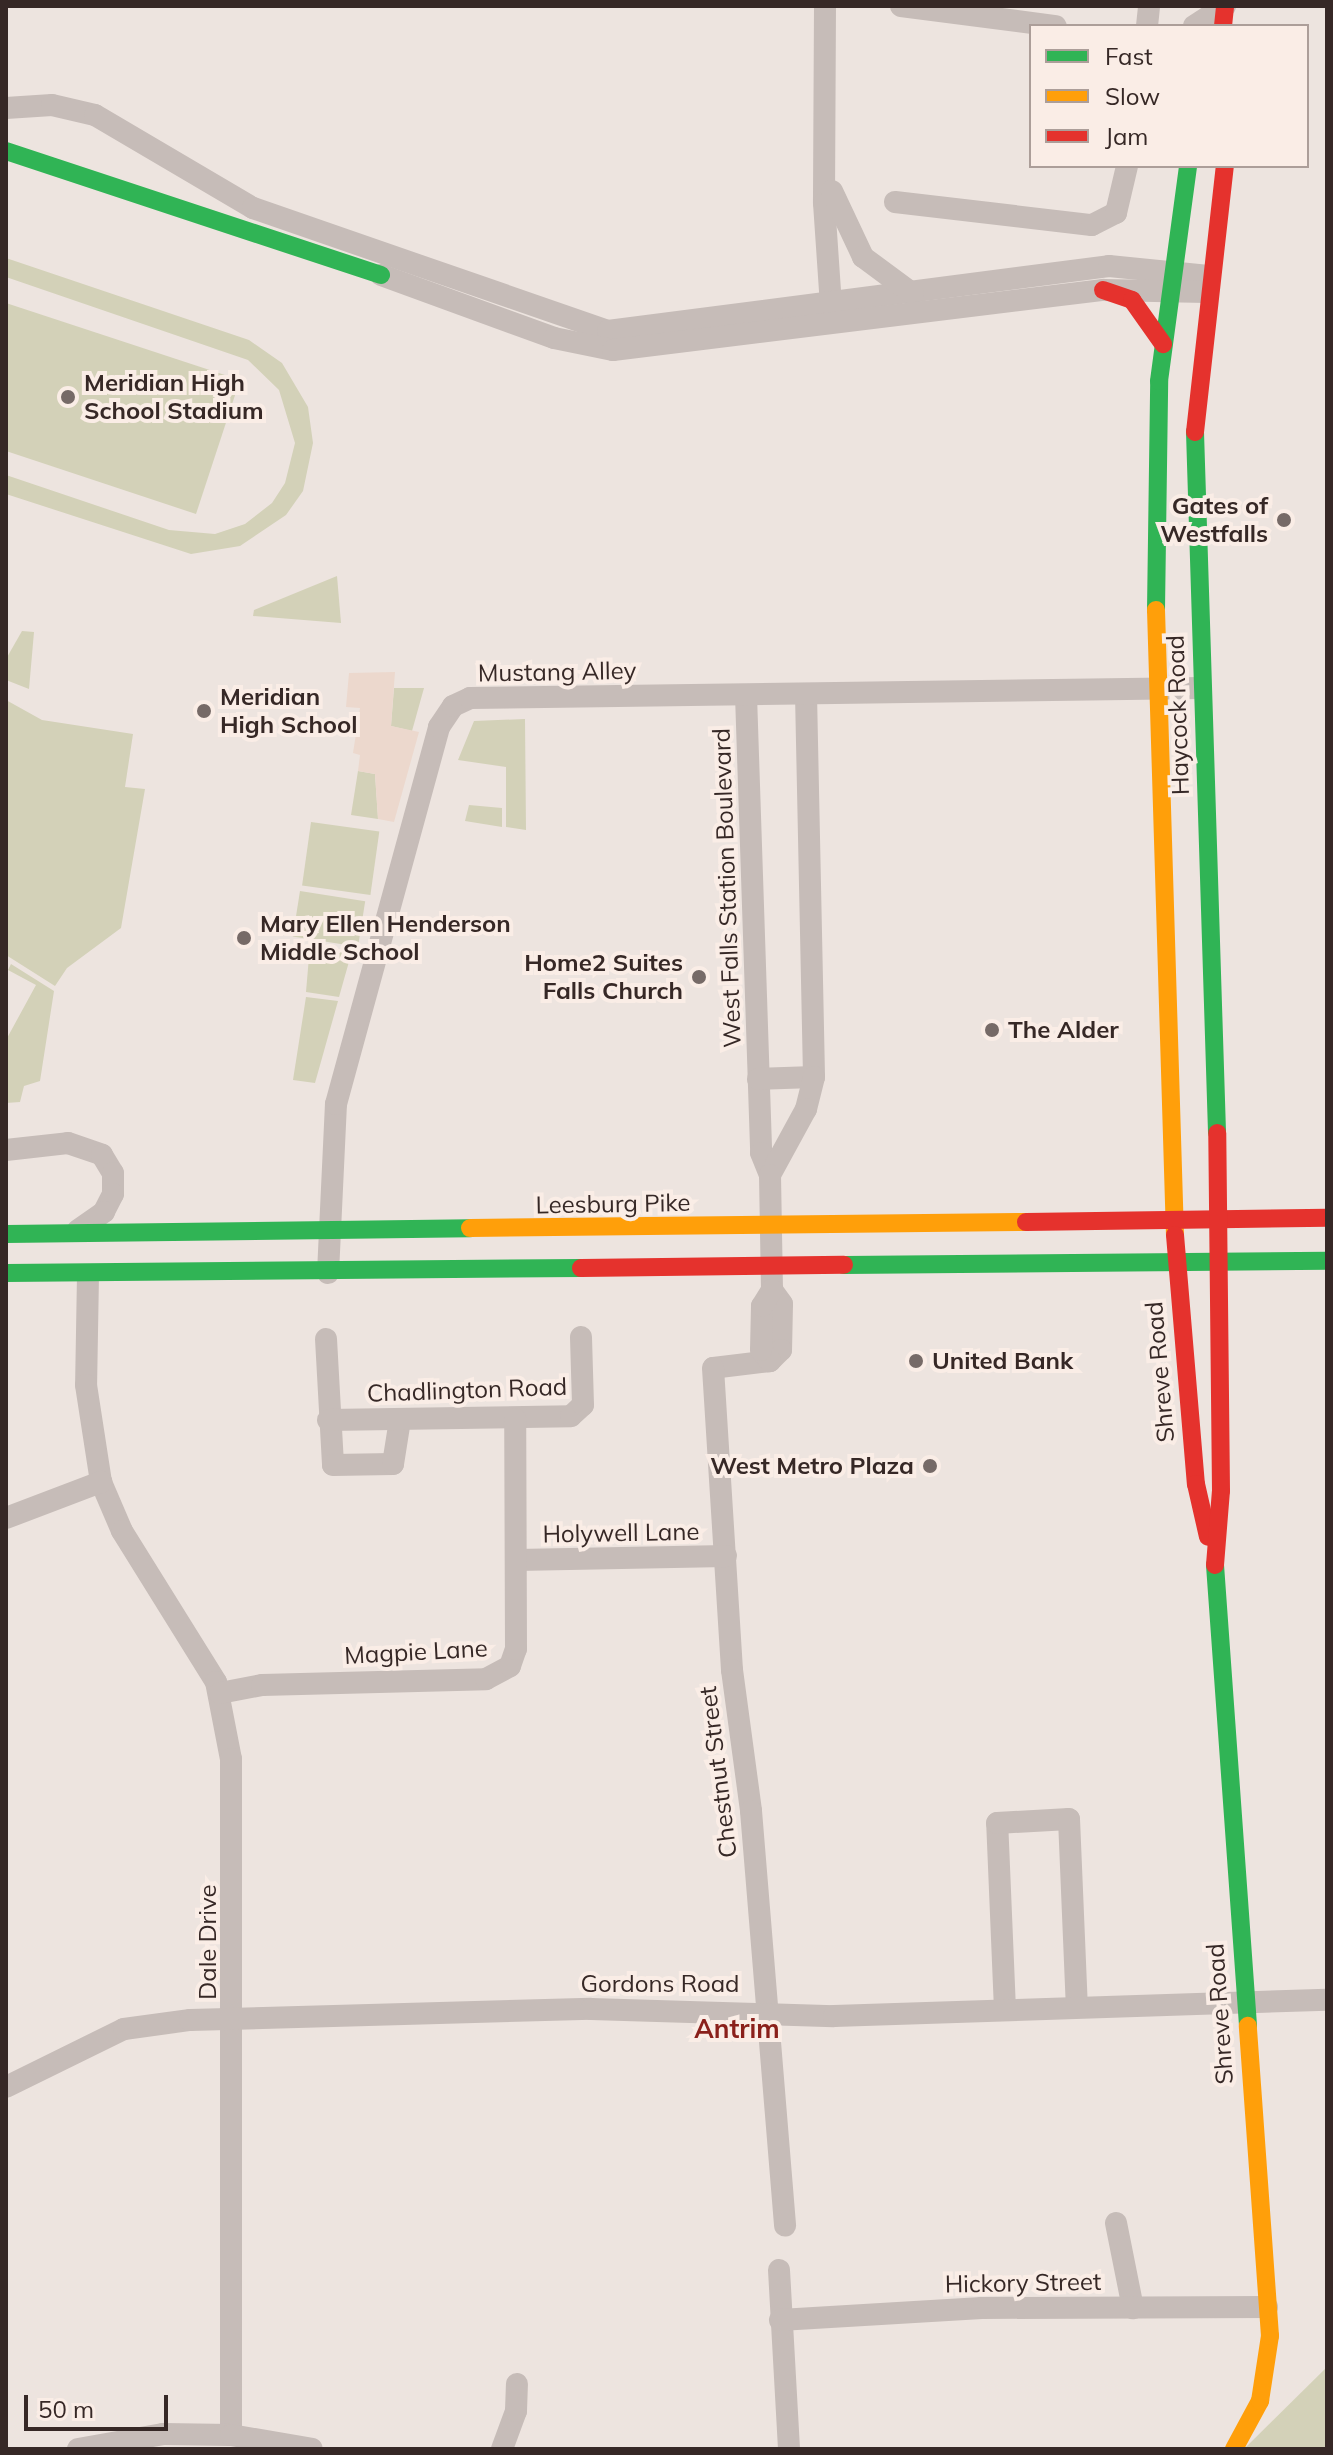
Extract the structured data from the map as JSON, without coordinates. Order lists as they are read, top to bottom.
{
  "streets": {
    "main road": ["Haycock Road", "Leesburg Pike", "Shreve Road"],
    "street": [
      "Mustang Alley",
      "West Falls Station Boulevard",
      "Chadlington Road",
      "Holywell Lane",
      "Magpie Lane",
      "Chestnut Street",
      "Dale Drive",
      "Gordons Road",
      "Hickory Street"
    ]
  },
  "crossings": [
    ["Mustang Alley", "Haycock Road"],
    ["Mustang Alley", "West Falls Station Boulevard"],
    ["Mustang Alley", "Leesburg Pike"],
    ["Haycock Road", "Leesburg Pike"],
    ["Haycock Road", "Shreve Road"],
    ["West Falls Station Boulevard", "Leesburg Pike"],
    ["West Falls Station Boulevard", "Chestnut Street"],
    ["Leesburg Pike", "Shreve Road"],
    ["Shreve Road", "Gordons Road"],
    ["Shreve Road", "Hickory Street"],
    ["Chadlington Road", "Magpie Lane"],
    ["Holywell Lane", "Magpie Lane"],
    ["Holywell Lane", "Chestnut Street"],
    ["Magpie Lane", "Dale Drive"],
    ["Chestnut Street", "Gordons Road"],
    ["Dale Drive", "Gordons Road"]
  ],
  "districts": ["Antrim"],
  "places": [
    "Meridian High School Stadium",
    "Gates of Westfalls",
    "Meridian High School",
    "Mary Ellen Henderson Middle School",
    "Home2 Suites Falls Church",
    "The Alder",
    "United Bank",
    "West Metro Plaza"
  ],
  "legend": ["Fast", "Slow", "Jam"],
  "scale_bar": "50 m"
}
